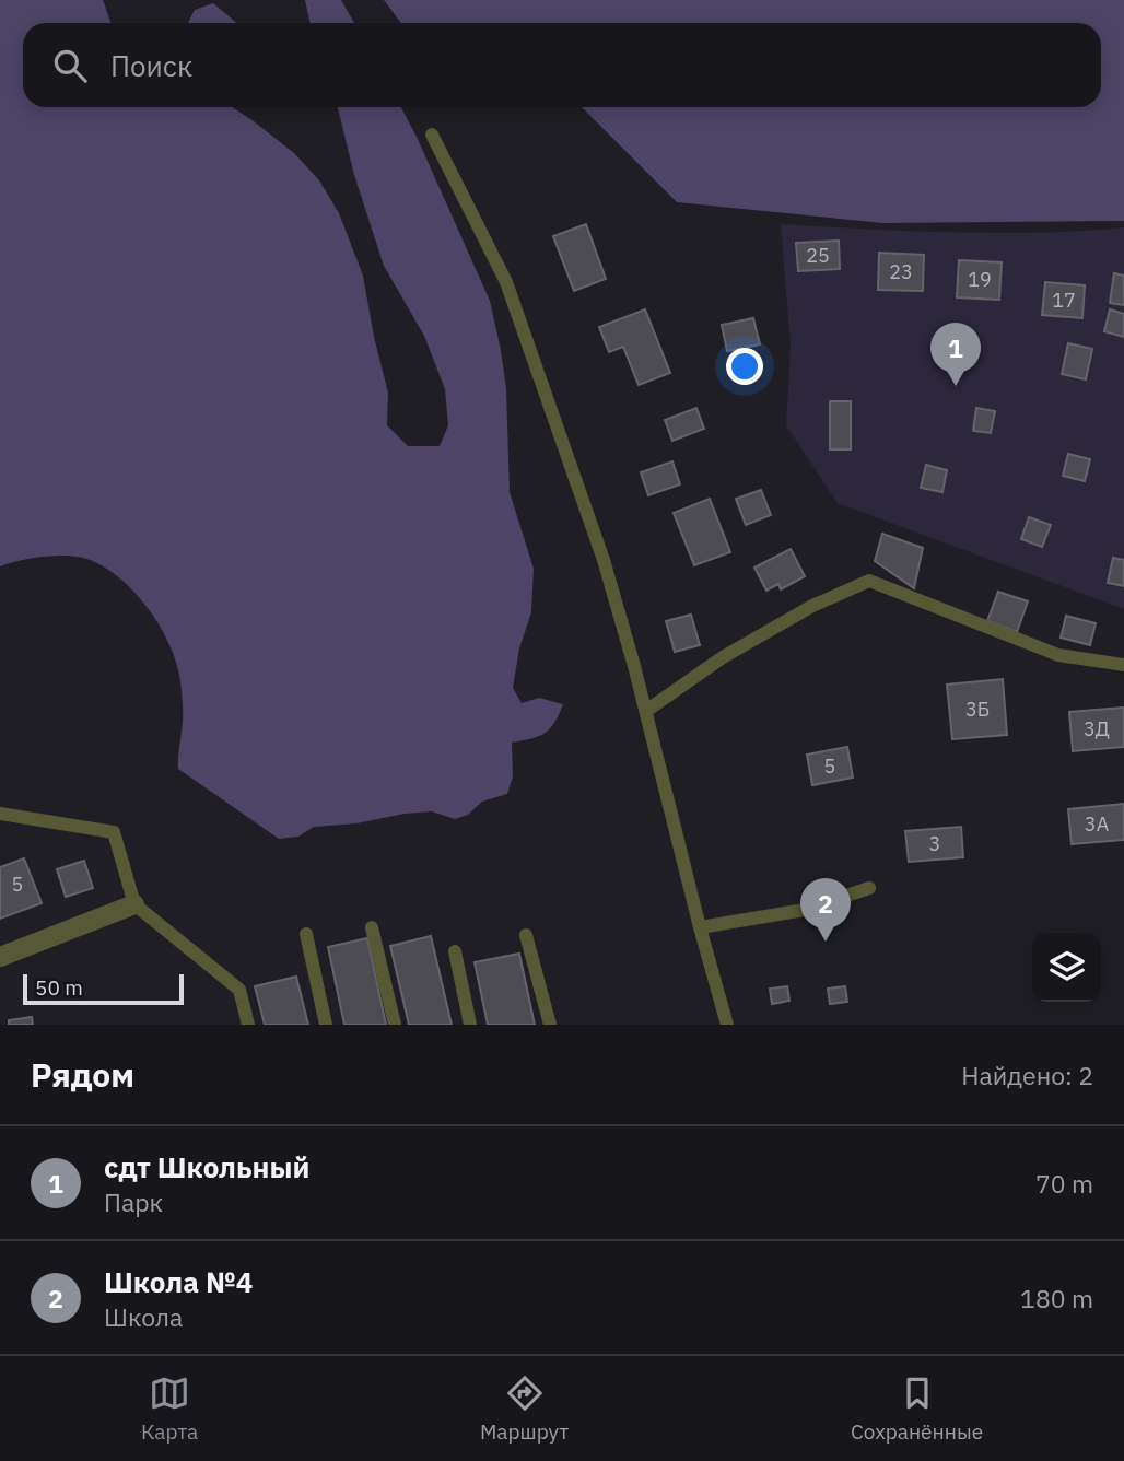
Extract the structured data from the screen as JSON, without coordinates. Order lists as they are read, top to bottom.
{
  "house_numbers": [
    "25",
    "23",
    "19",
    "17",
    "3Б",
    "3Д",
    "5",
    "3А",
    "3",
    "5"
  ],
  "scale_bar": "50 m",
  "page": {
    "search": "Поиск",
    "pins": ["1", "2"],
    "scale": "50 m",
    "heading": ["Рядом", "Найдено: 2"],
    "list": [
      {
        "mark": "1",
        "name": "сдт Школьный",
        "note": "Парк",
        "value": "70 m"
      },
      {
        "mark": "2",
        "name": "Школа №4",
        "note": "Школа",
        "value": "180 m"
      }
    ],
    "nav": ["Карта", "Маршрут", "Сохранённые"]
  }
}
